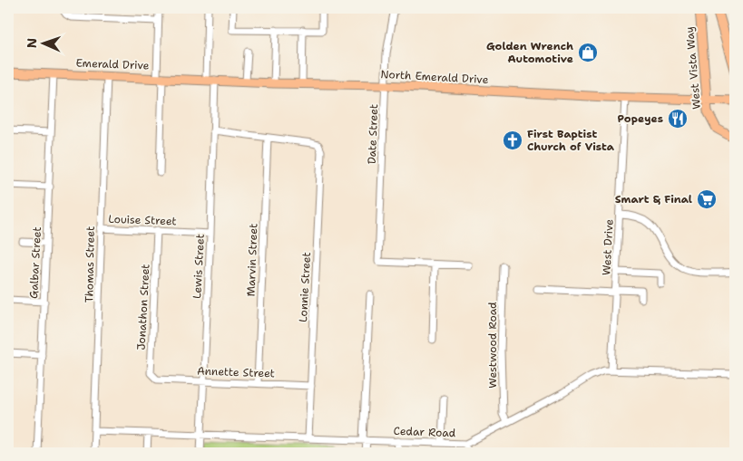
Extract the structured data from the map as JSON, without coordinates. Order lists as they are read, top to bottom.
{
  "streets": {
    "main road": ["Emerald Drive", "West Vista Way", "North Emerald Drive"],
    "street": [
      "Date Street",
      "Louise Street",
      "West Drive",
      "Marvin Street",
      "Galbar Street",
      "Thomas Street",
      "Lewis Street",
      "Lonnie Street",
      "Jonathon Street",
      "Westwood Road",
      "Annette Street",
      "Cedar Road"
    ]
  },
  "crossings": [
    ["Emerald Drive", "North Emerald Drive"],
    ["Emerald Drive", "Galbar Street"],
    ["Emerald Drive", "Thomas Street"],
    ["West Vista Way", "North Emerald Drive"],
    ["North Emerald Drive", "Date Street"],
    ["North Emerald Drive", "West Drive"],
    ["North Emerald Drive", "Lewis Street"],
    ["Louise Street", "Thomas Street"],
    ["Louise Street", "Lewis Street"],
    ["Louise Street", "Jonathon Street"],
    ["West Drive", "Cedar Road"],
    ["Marvin Street", "Lonnie Street"],
    ["Marvin Street", "Annette Street"],
    ["Thomas Street", "Cedar Road"],
    ["Lewis Street", "Annette Street"],
    ["Lewis Street", "Cedar Road"],
    ["Lonnie Street", "Annette Street"],
    ["Lonnie Street", "Cedar Road"],
    ["Jonathon Street", "Annette Street"],
    ["Westwood Road", "Cedar Road"]
  ],
  "places": {
    "shop": ["Golden Wrench Automotive"],
    "restaurant": ["Popeyes"],
    "church": ["First Baptist Church of Vista"],
    "supermarket": ["Smart & Final"]
  },
  "north": "left"
}
